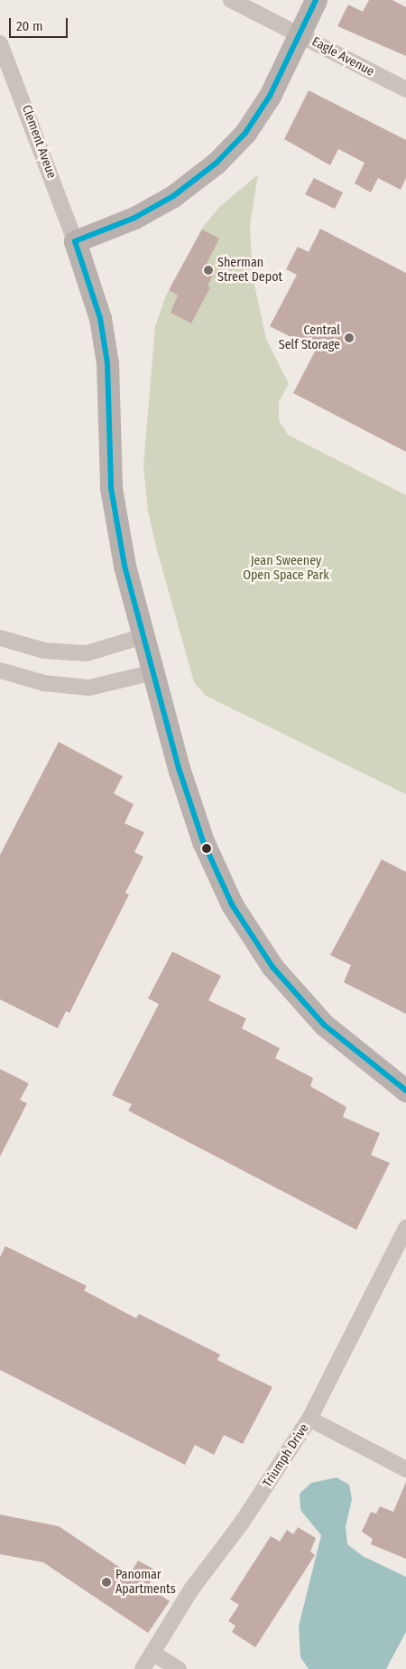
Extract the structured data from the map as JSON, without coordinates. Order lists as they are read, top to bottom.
{
  "streets": {
    "street": ["Eagle Avenue", "Clement Aveue", "Triumph Drive"]
  },
  "parks": ["Jean Sweeney Open Space Park"],
  "places": ["Sherman Street Depot", "Central Self Storage", "Panomar Apartments"],
  "scale_bar": "20 m"
}
